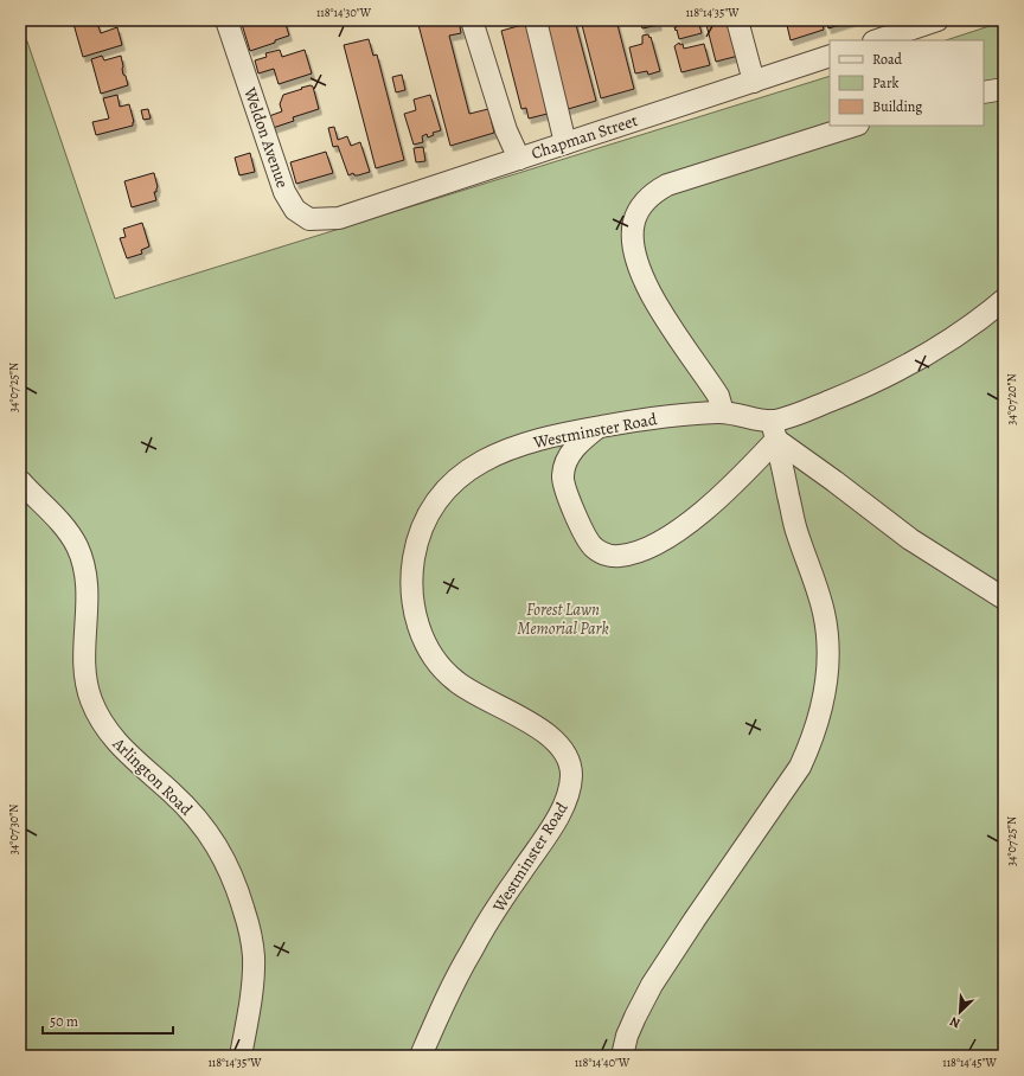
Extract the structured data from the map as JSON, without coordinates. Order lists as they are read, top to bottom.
{
  "streets": {
    "street": [
      "Chapman Street",
      "Weldon Avenue",
      "Westminster Road",
      "Arlington Road"
    ]
  },
  "crossings": [
    ["Chapman Street", "Weldon Avenue"]
  ],
  "parks": ["Forest Lawn Memorial Park"],
  "legend": ["Road", "Park", "Building"],
  "scale_bar": "50 m",
  "north": "bottom left",
  "coordinates": [
    "118°14'30\"W",
    "118°14'35\"W",
    "34°07'25\"N",
    "34°07'20\"N",
    "34°07'30\"N",
    "118°14'40\"W",
    "118°14'45\"W"
  ]
}
